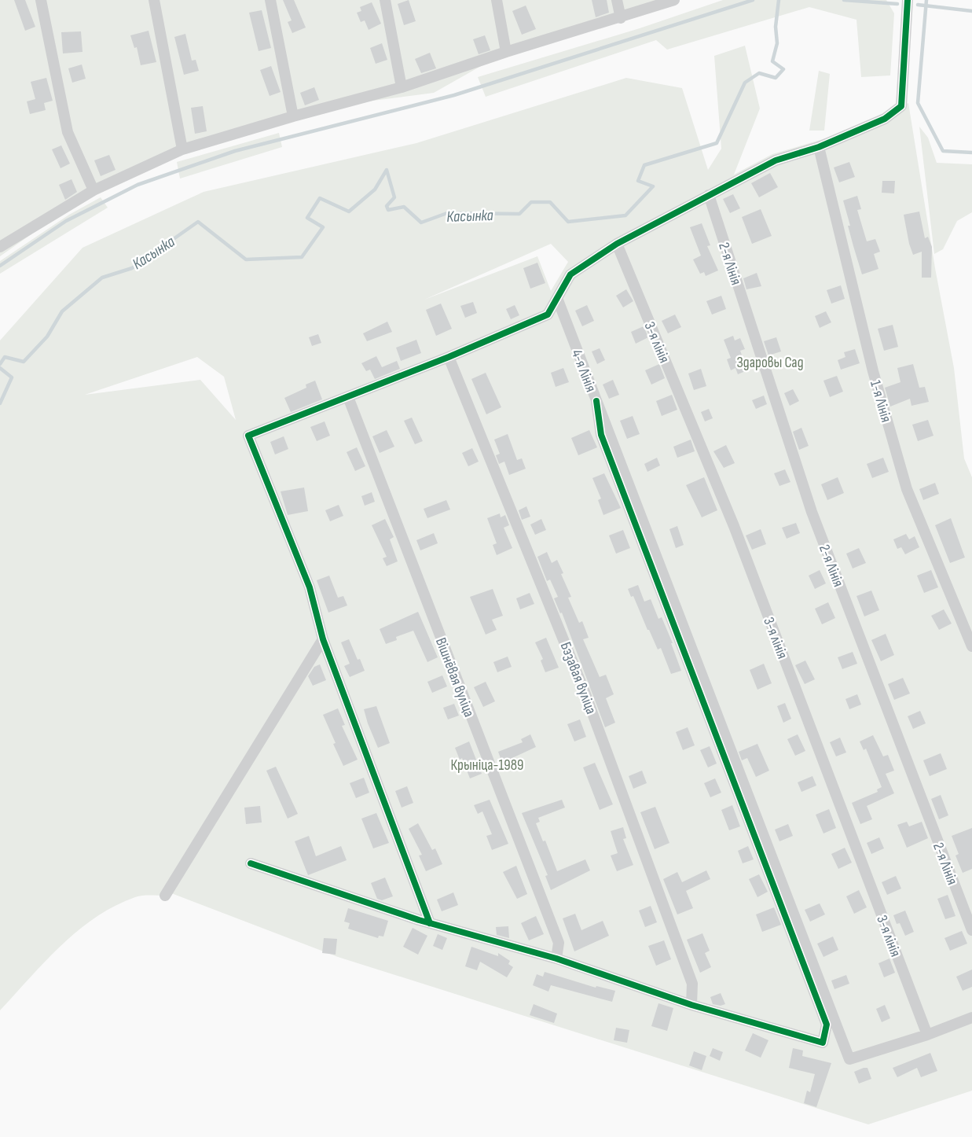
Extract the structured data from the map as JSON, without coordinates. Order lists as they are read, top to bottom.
{
  "streets": {
    "street": [
      "2-я Лінія",
      "3-я лінія",
      "4-я Лінія",
      "1-я Лінія",
      "Вішнёвая вуліца",
      "Бэзавая вуліца"
    ]
  },
  "crossings": [
    ["3-я лінія", "4-я Лінія"]
  ],
  "water": ["Касынка"],
  "parks": ["Здаровы Сад", "Крыніца-1989"]
}
